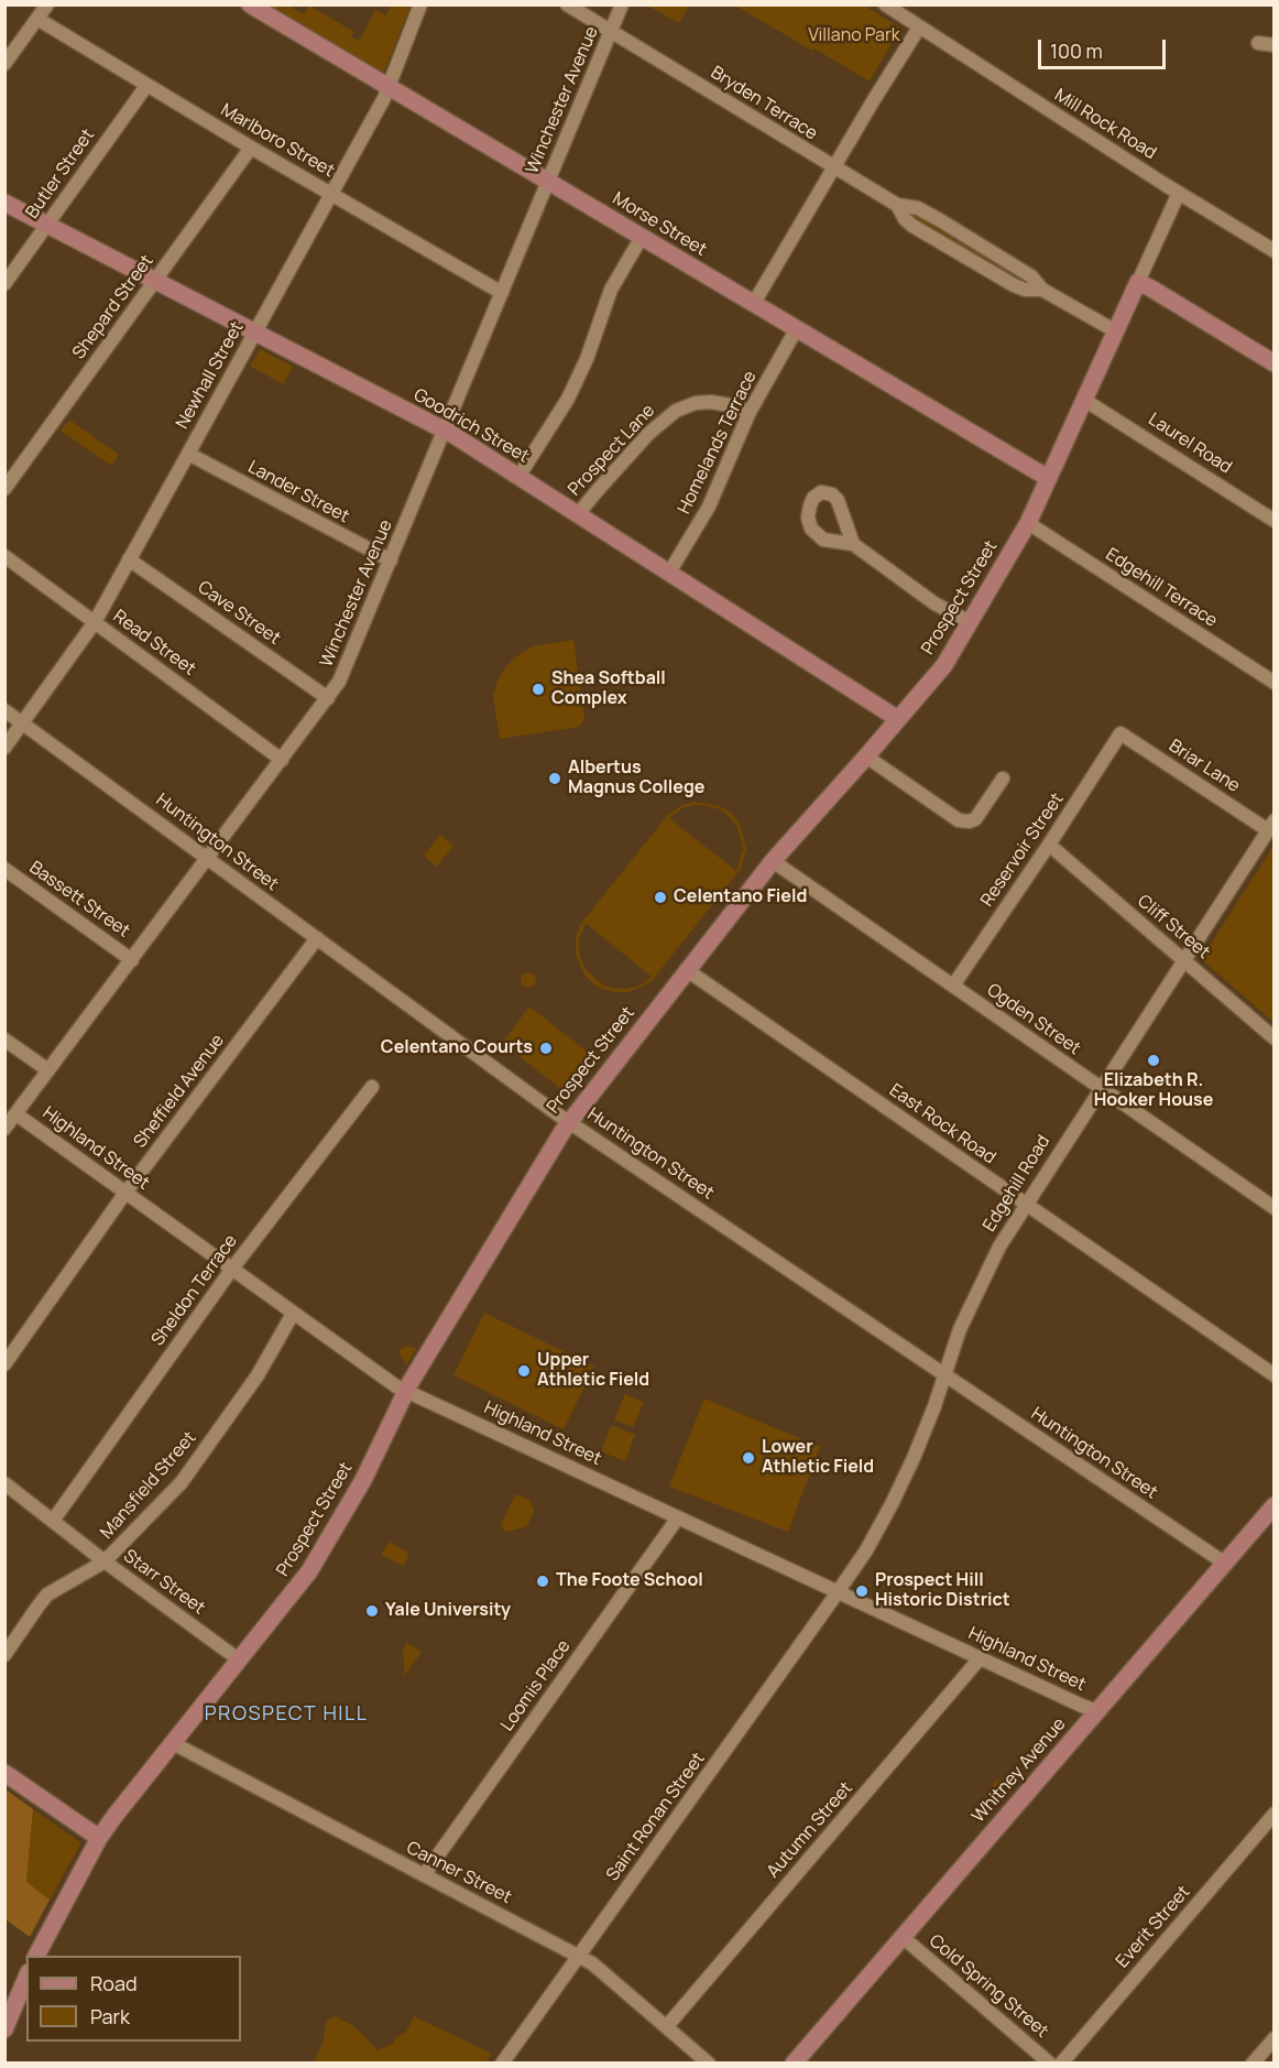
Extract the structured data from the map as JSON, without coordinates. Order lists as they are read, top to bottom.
{
  "streets": {
    "main road": [
      "Morse Street",
      "Goodrich Street",
      "Prospect Street",
      "Whitney Avenue"
    ],
    "street": [
      "Winchester Avenue",
      "Bryden Terrace",
      "Mill Rock Road",
      "Marlboro Street",
      "Butler Street",
      "Shepard Street",
      "Newhall Street",
      "Homelands Terrace",
      "Laurel Road",
      "Prospect Lane",
      "Lander Street",
      "Edgehill Terrace",
      "Cave Street",
      "Read Street",
      "Briar Lane",
      "Huntington Street",
      "Reservoir Street",
      "Bassett Street",
      "Cliff Street",
      "Ogden Street",
      "Sheffield Avenue",
      "East Rock Road",
      "Highland Street",
      "Edgehill Road",
      "Sheldon Terrace",
      "Mansfield Street",
      "Starr Street",
      "Loomis Place",
      "Saint Ronan Street",
      "Autumn Street",
      "Canner Street",
      "Everit Street",
      "Cold Spring Street"
    ]
  },
  "crossings": [
    ["Winchester Avenue", "Bryden Terrace"],
    ["Winchester Avenue", "Marlboro Street"],
    ["Winchester Avenue", "Morse Street"],
    ["Winchester Avenue", "Goodrich Street"],
    ["Winchester Avenue", "Lander Street"],
    ["Winchester Avenue", "Cave Street"],
    ["Winchester Avenue", "Read Street"],
    ["Winchester Avenue", "Huntington Street"],
    ["Winchester Avenue", "Bassett Street"],
    ["Winchester Avenue", "Highland Street"],
    ["Bryden Terrace", "Prospect Street"],
    ["Mill Rock Road", "Prospect Street"],
    ["Marlboro Street", "Butler Street"],
    ["Marlboro Street", "Shepard Street"],
    ["Marlboro Street", "Newhall Street"],
    ["Butler Street", "Goodrich Street"],
    ["Morse Street", "Newhall Street"],
    ["Morse Street", "Homelands Terrace"],
    ["Morse Street", "Prospect Street"],
    ["Shepard Street", "Goodrich Street"],
    ["Newhall Street", "Goodrich Street"],
    ["Newhall Street", "Lander Street"],
    ["Newhall Street", "Cave Street"],
    ["Newhall Street", "Read Street"],
    ["Newhall Street", "Huntington Street"],
    ["Goodrich Street", "Homelands Terrace"],
    ["Goodrich Street", "Prospect Lane"],
    ["Goodrich Street", "Prospect Street"],
    ["Homelands Terrace", "Prospect Lane"],
    ["Laurel Road", "Prospect Street"],
    ["Edgehill Terrace", "Prospect Street"],
    ["Prospect Street", "Huntington Street"],
    ["Prospect Street", "Ogden Street"],
    ["Prospect Street", "East Rock Road"],
    ["Prospect Street", "Highland Street"],
    ["Prospect Street", "Starr Street"],
    ["Prospect Street", "Canner Street"],
    ["Briar Lane", "Reservoir Street"],
    ["Briar Lane", "Edgehill Road"],
    ["Huntington Street", "Sheffield Avenue"],
    ["Huntington Street", "Edgehill Road"],
    ["Huntington Street", "Whitney Avenue"],
    ["Reservoir Street", "Cliff Street"],
    ["Reservoir Street", "Ogden Street"],
    ["Cliff Street", "Edgehill Road"],
    ["Ogden Street", "Edgehill Road"],
    ["Sheffield Avenue", "Highland Street"],
    ["East Rock Road", "Edgehill Road"],
    ["Highland Street", "Edgehill Road"],
    ["Highland Street", "Sheldon Terrace"],
    ["Highland Street", "Mansfield Street"],
    ["Highland Street", "Loomis Place"],
    ["Highland Street", "Whitney Avenue"],
    ["Highland Street", "Saint Ronan Street"],
    ["Highland Street", "Autumn Street"],
    ["Edgehill Road", "Saint Ronan Street"],
    ["Sheldon Terrace", "Starr Street"],
    ["Mansfield Street", "Starr Street"],
    ["Loomis Place", "Canner Street"],
    ["Whitney Avenue", "Cold Spring Street"],
    ["Saint Ronan Street", "Canner Street"],
    ["Autumn Street", "Canner Street"]
  ],
  "districts": ["PROSPECT HILL"],
  "parks": ["Villano Park"],
  "places": [
    "Shea Softball Complex",
    "Albertus Magnus College",
    "Celentano Field",
    "Celentano Courts",
    "Elizabeth R. Hooker House",
    "Upper Athletic Field",
    "Lower Athletic Field",
    "The Foote School",
    "Prospect Hill Historic District",
    "Yale University"
  ],
  "legend": ["Road", "Park"],
  "scale_bar": "100 m"
}
